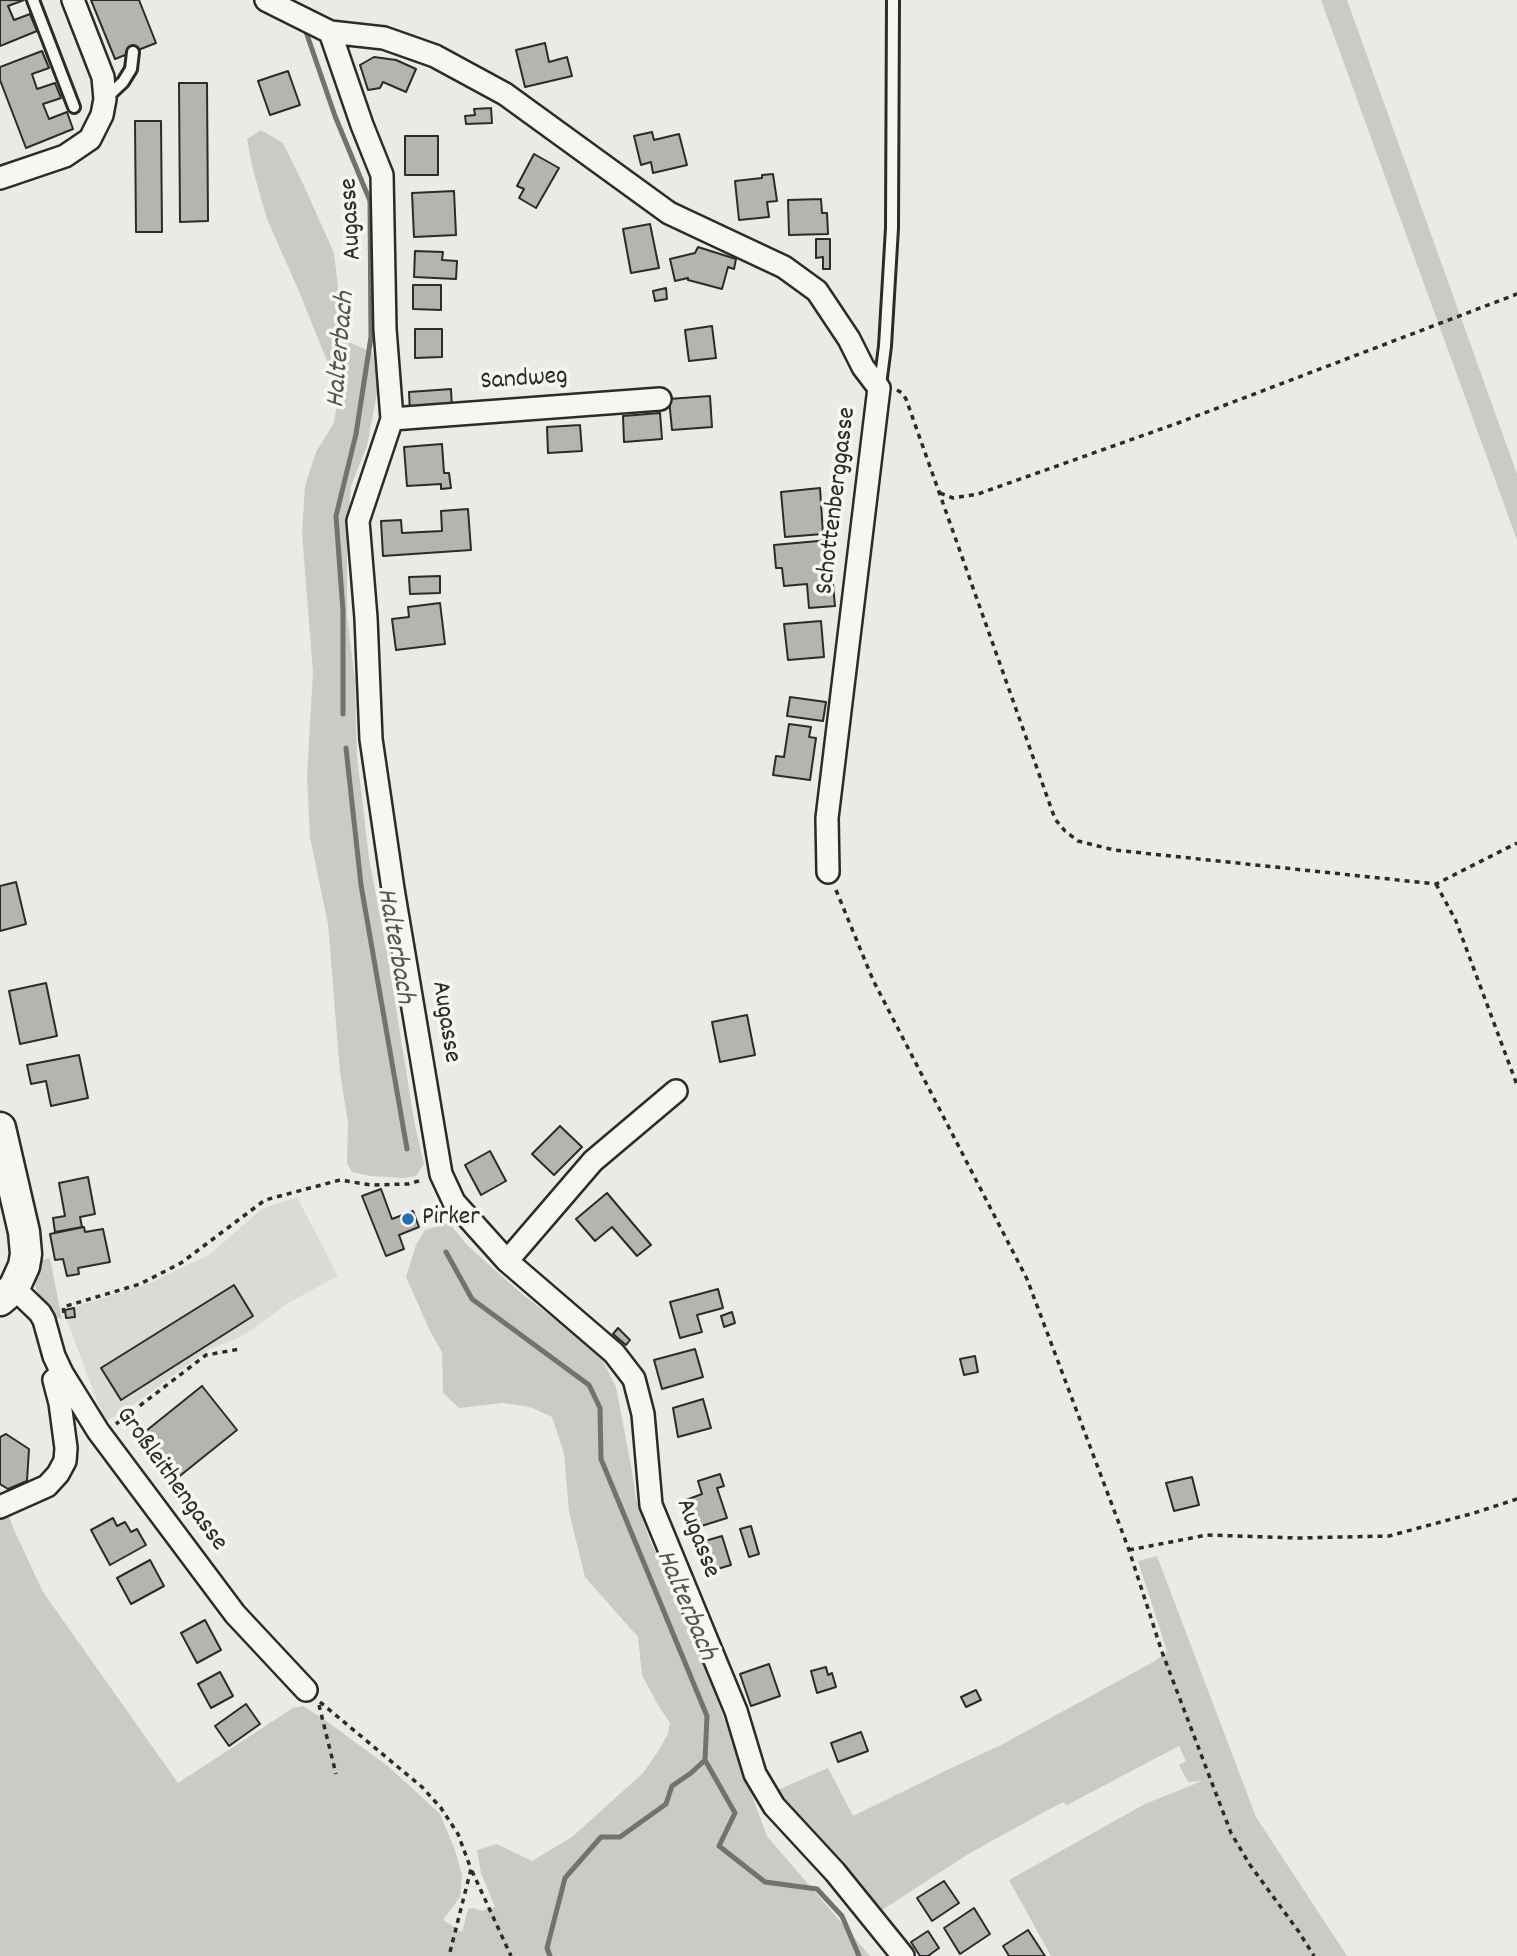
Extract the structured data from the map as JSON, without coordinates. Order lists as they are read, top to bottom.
{
  "streets": {
    "street": [
      "Augasse",
      "Sandweg",
      "Schottenberggasse",
      "Großleithengasse"
    ]
  },
  "crossings": [
    ["Augasse", "Sandweg"],
    ["Augasse", "Schottenberggasse"]
  ],
  "water": ["Halterbach"],
  "places": ["Pirker"]
}
